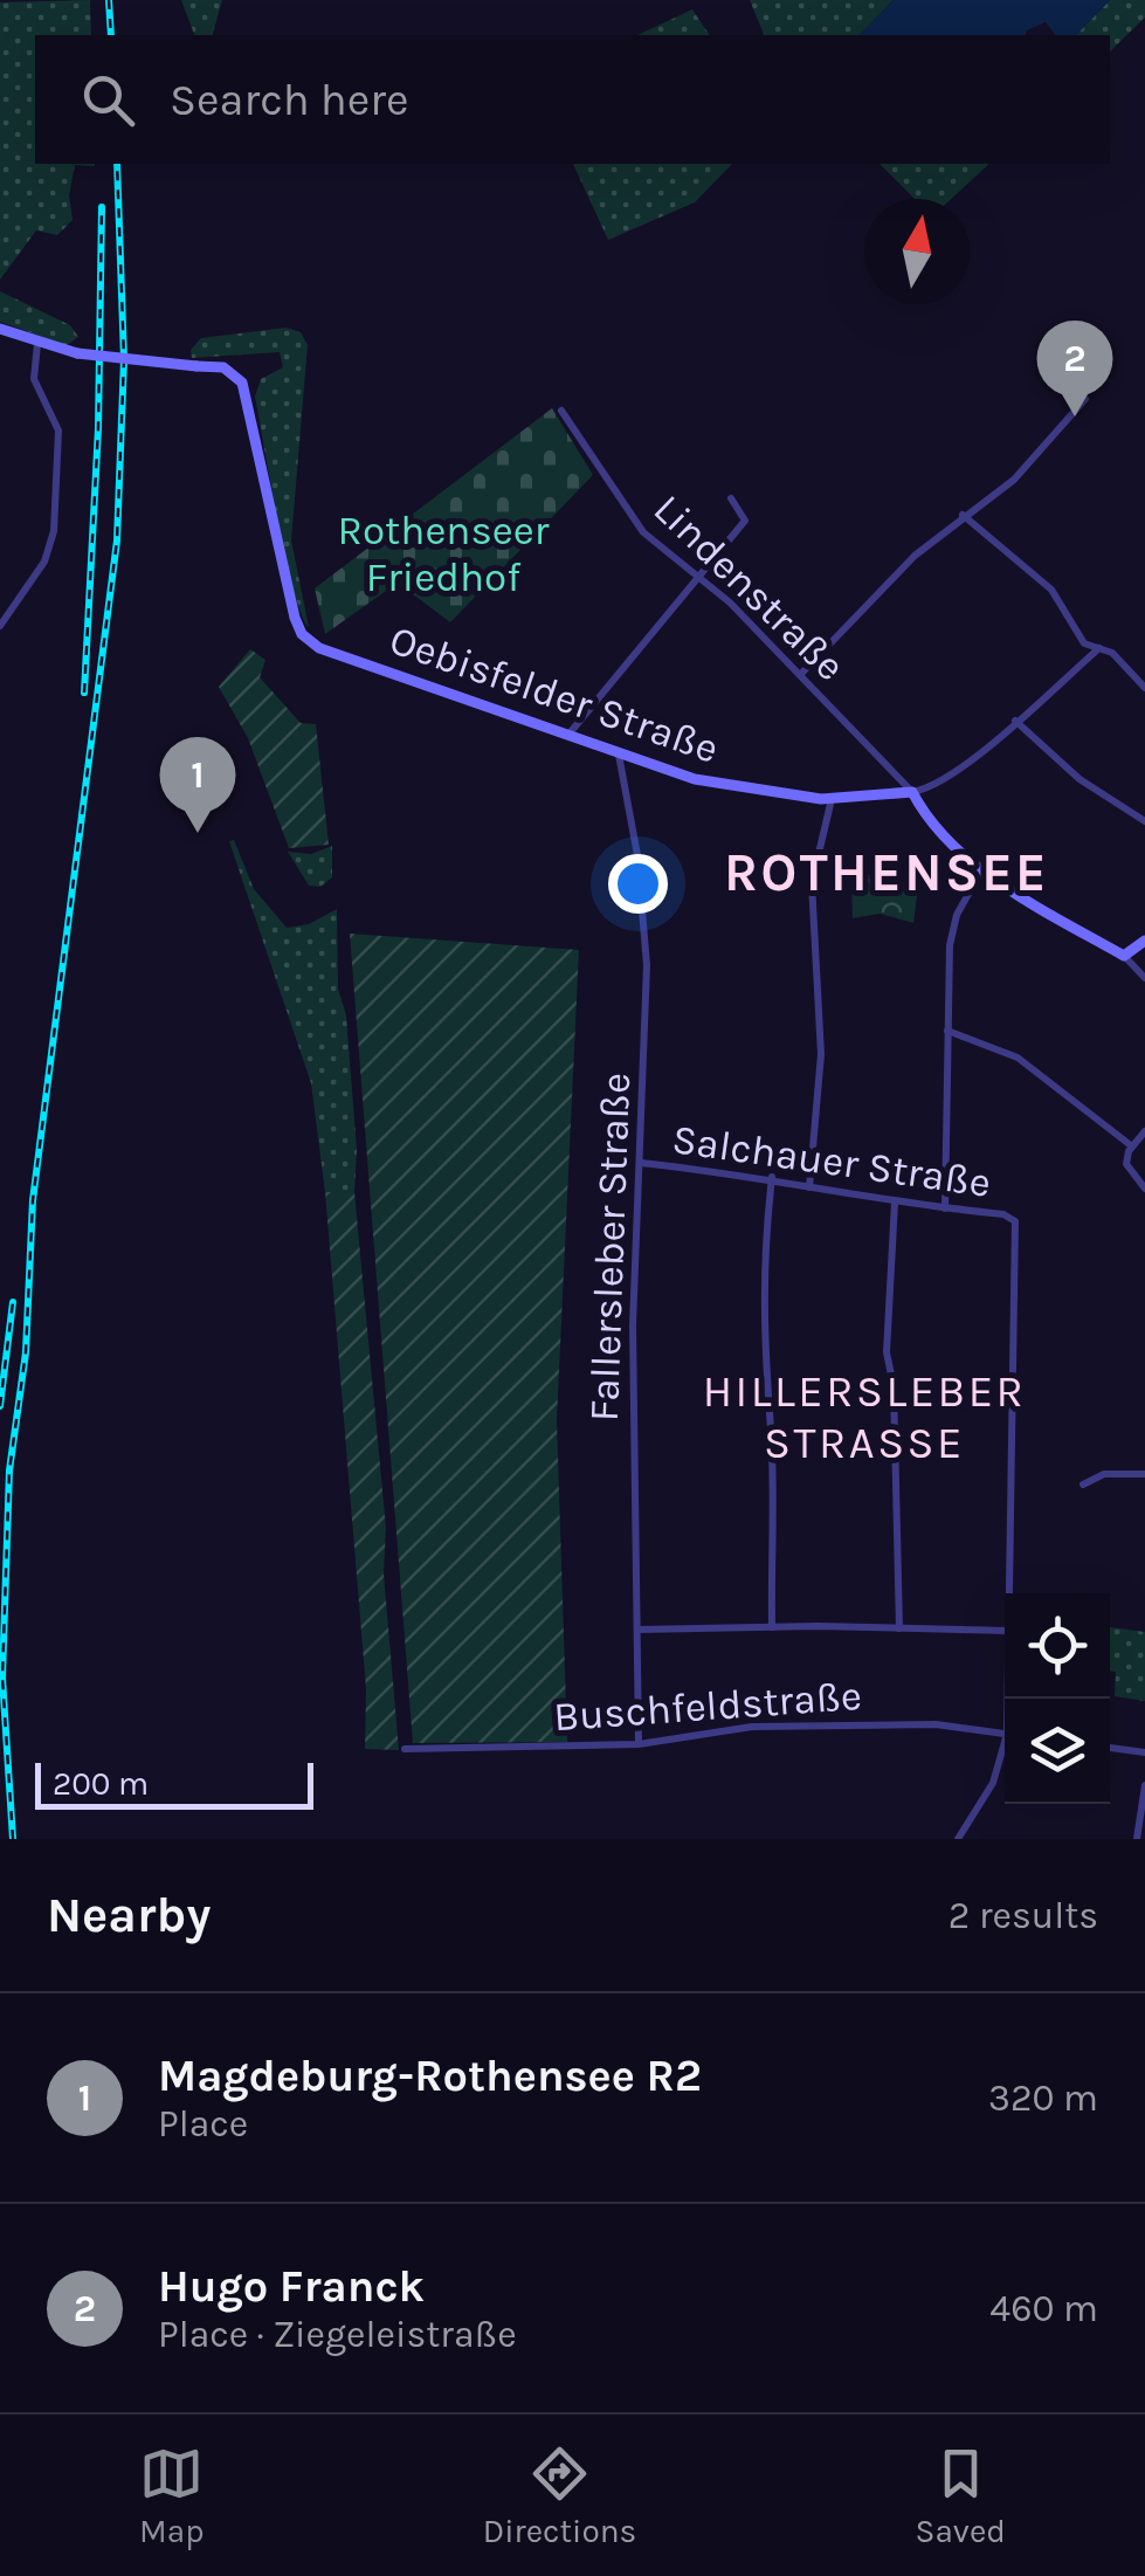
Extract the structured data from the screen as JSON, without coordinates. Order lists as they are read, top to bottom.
{
  "streets": {
    "street": [
      "Lindenstraße",
      "Oebisfelder Straße",
      "Salchauer Straße",
      "Fallersleber Straße",
      "Buschfeldstraße"
    ]
  },
  "crossings": [
    ["Lindenstraße", "Oebisfelder Straße"],
    ["Oebisfelder Straße", "Fallersleber Straße"],
    ["Salchauer Straße", "Fallersleber Straße"],
    ["Fallersleber Straße", "Buschfeldstraße"]
  ],
  "districts": ["ROTHENSEE", "HILLERSLEBER STRASSE"],
  "parks": ["Rothenseer Friedhof"],
  "scale_bar": "200 m",
  "north": "top",
  "page": {
    "search": "Search here",
    "pins": ["2", "1"],
    "scale": "200 m",
    "heading": ["Nearby", "2 results"],
    "list": [
      {
        "mark": "1",
        "name": "Magdeburg-Rothensee R2",
        "note": "Place",
        "value": "320 m"
      },
      {
        "mark": "2",
        "name": "Hugo Franck",
        "note": "Place · Ziegeleistraße",
        "value": "460 m"
      }
    ],
    "nav": ["Map", "Directions", "Saved"]
  }
}
